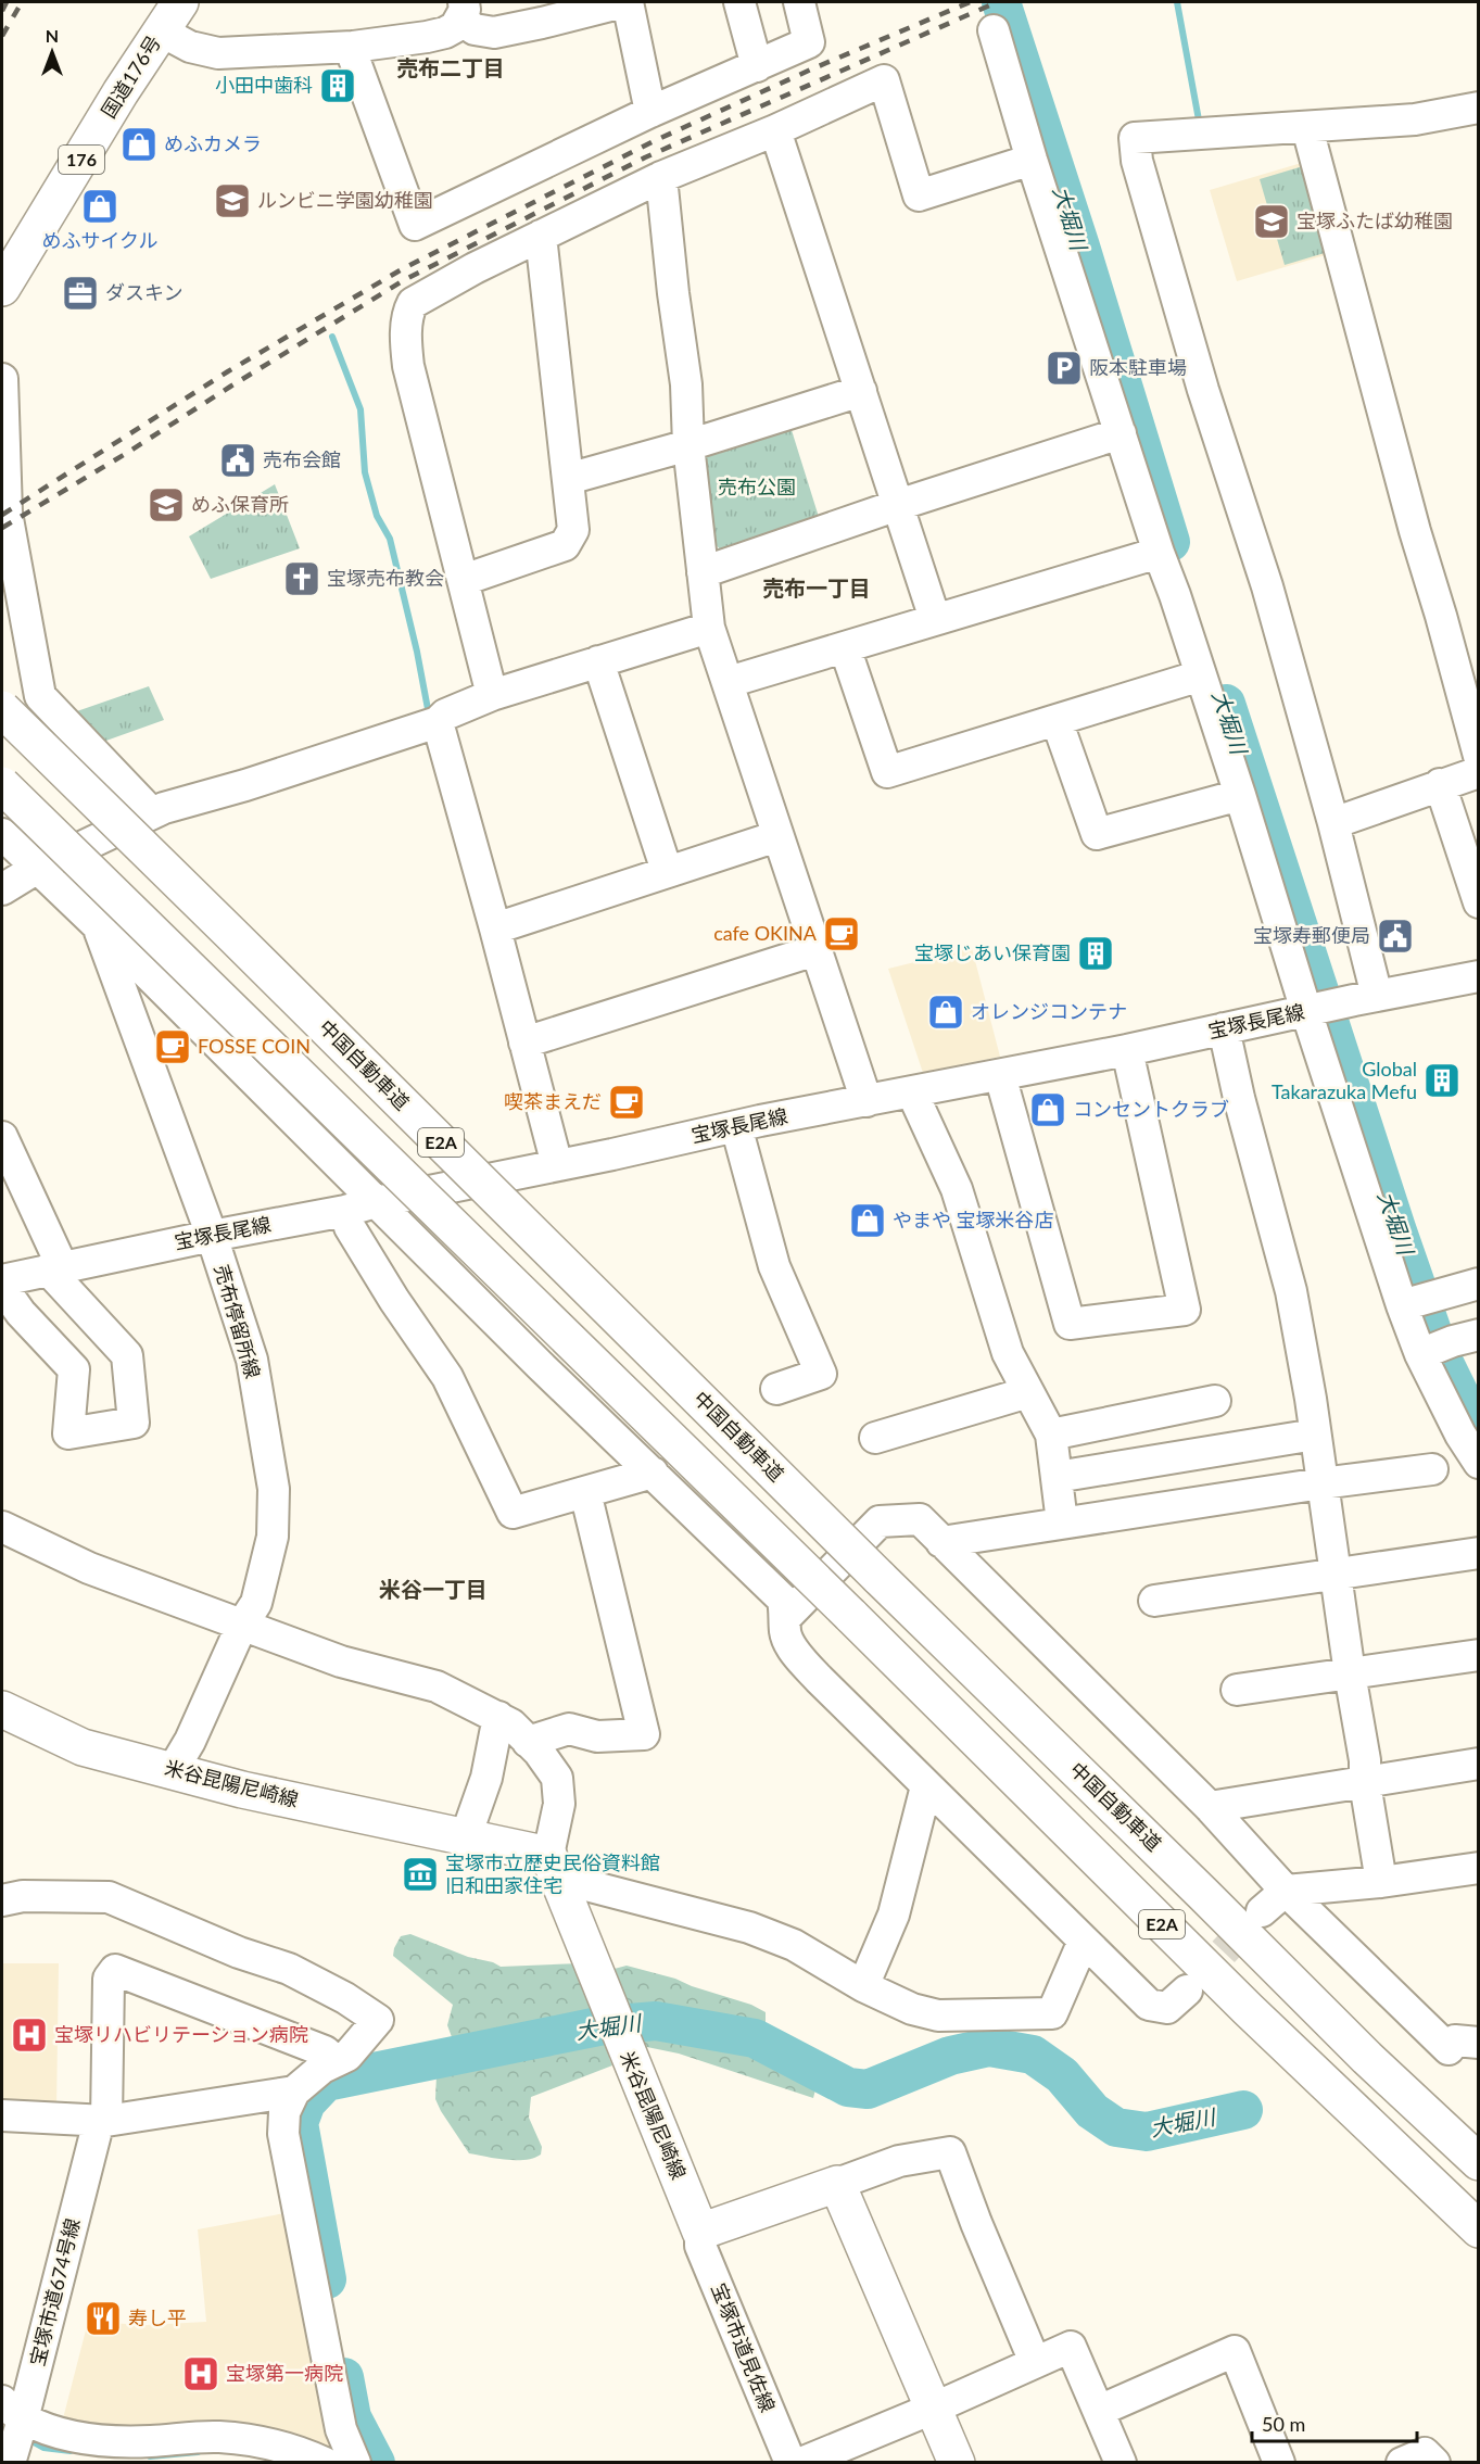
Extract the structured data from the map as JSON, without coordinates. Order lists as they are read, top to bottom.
{
  "streets": {
    "main road": [
      "国道176号",
      "176",
      "中国自動車道",
      "E2A",
      "米谷昆陽尼崎線"
    ],
    "street": [
      "宝塚長尾線",
      "売布停留所線",
      "宝塚市道674号線",
      "宝塚市道見佐線"
    ]
  },
  "crossings": [
    ["宝塚長尾線", "売布停留所線"],
    ["売布停留所線", "米谷昆陽尼崎線"],
    ["米谷昆陽尼崎線", "宝塚市道見佐線"]
  ],
  "districts": ["売布二丁目", "売布一丁目", "米谷一丁目"],
  "water": ["大堀川"],
  "parks": ["売布公園"],
  "places": {
    "building": ["小田中歯科", "宝塚じあい保育園", "Global Takarazuka Mefu"],
    "shop": [
      "めふカメラ",
      "めふサイクル",
      "オレンジコンテナ",
      "コンセントクラブ",
      "やまや 宝塚米谷店"
    ],
    "school or university": ["ルンビニ学園幼稚園", "宝塚ふたば幼稚園", "めふ保育所"],
    "office": ["ダスキン"],
    "parking": ["阪本駐車場"],
    "public building": ["売布会館", "宝塚寿郵便局"],
    "church": ["宝塚売布教会"],
    "cafe": ["cafe OKINA", "FOSSE COIN", "喫茶まえだ"],
    "museum": ["宝塚市立歴史民俗資料館 旧和田家住宅"],
    "hospital": ["宝塚リハビリテーション病院", "宝塚第一病院"],
    "restaurant": ["寿し平"]
  },
  "scale_bar": "50 m",
  "north": "top"
}
